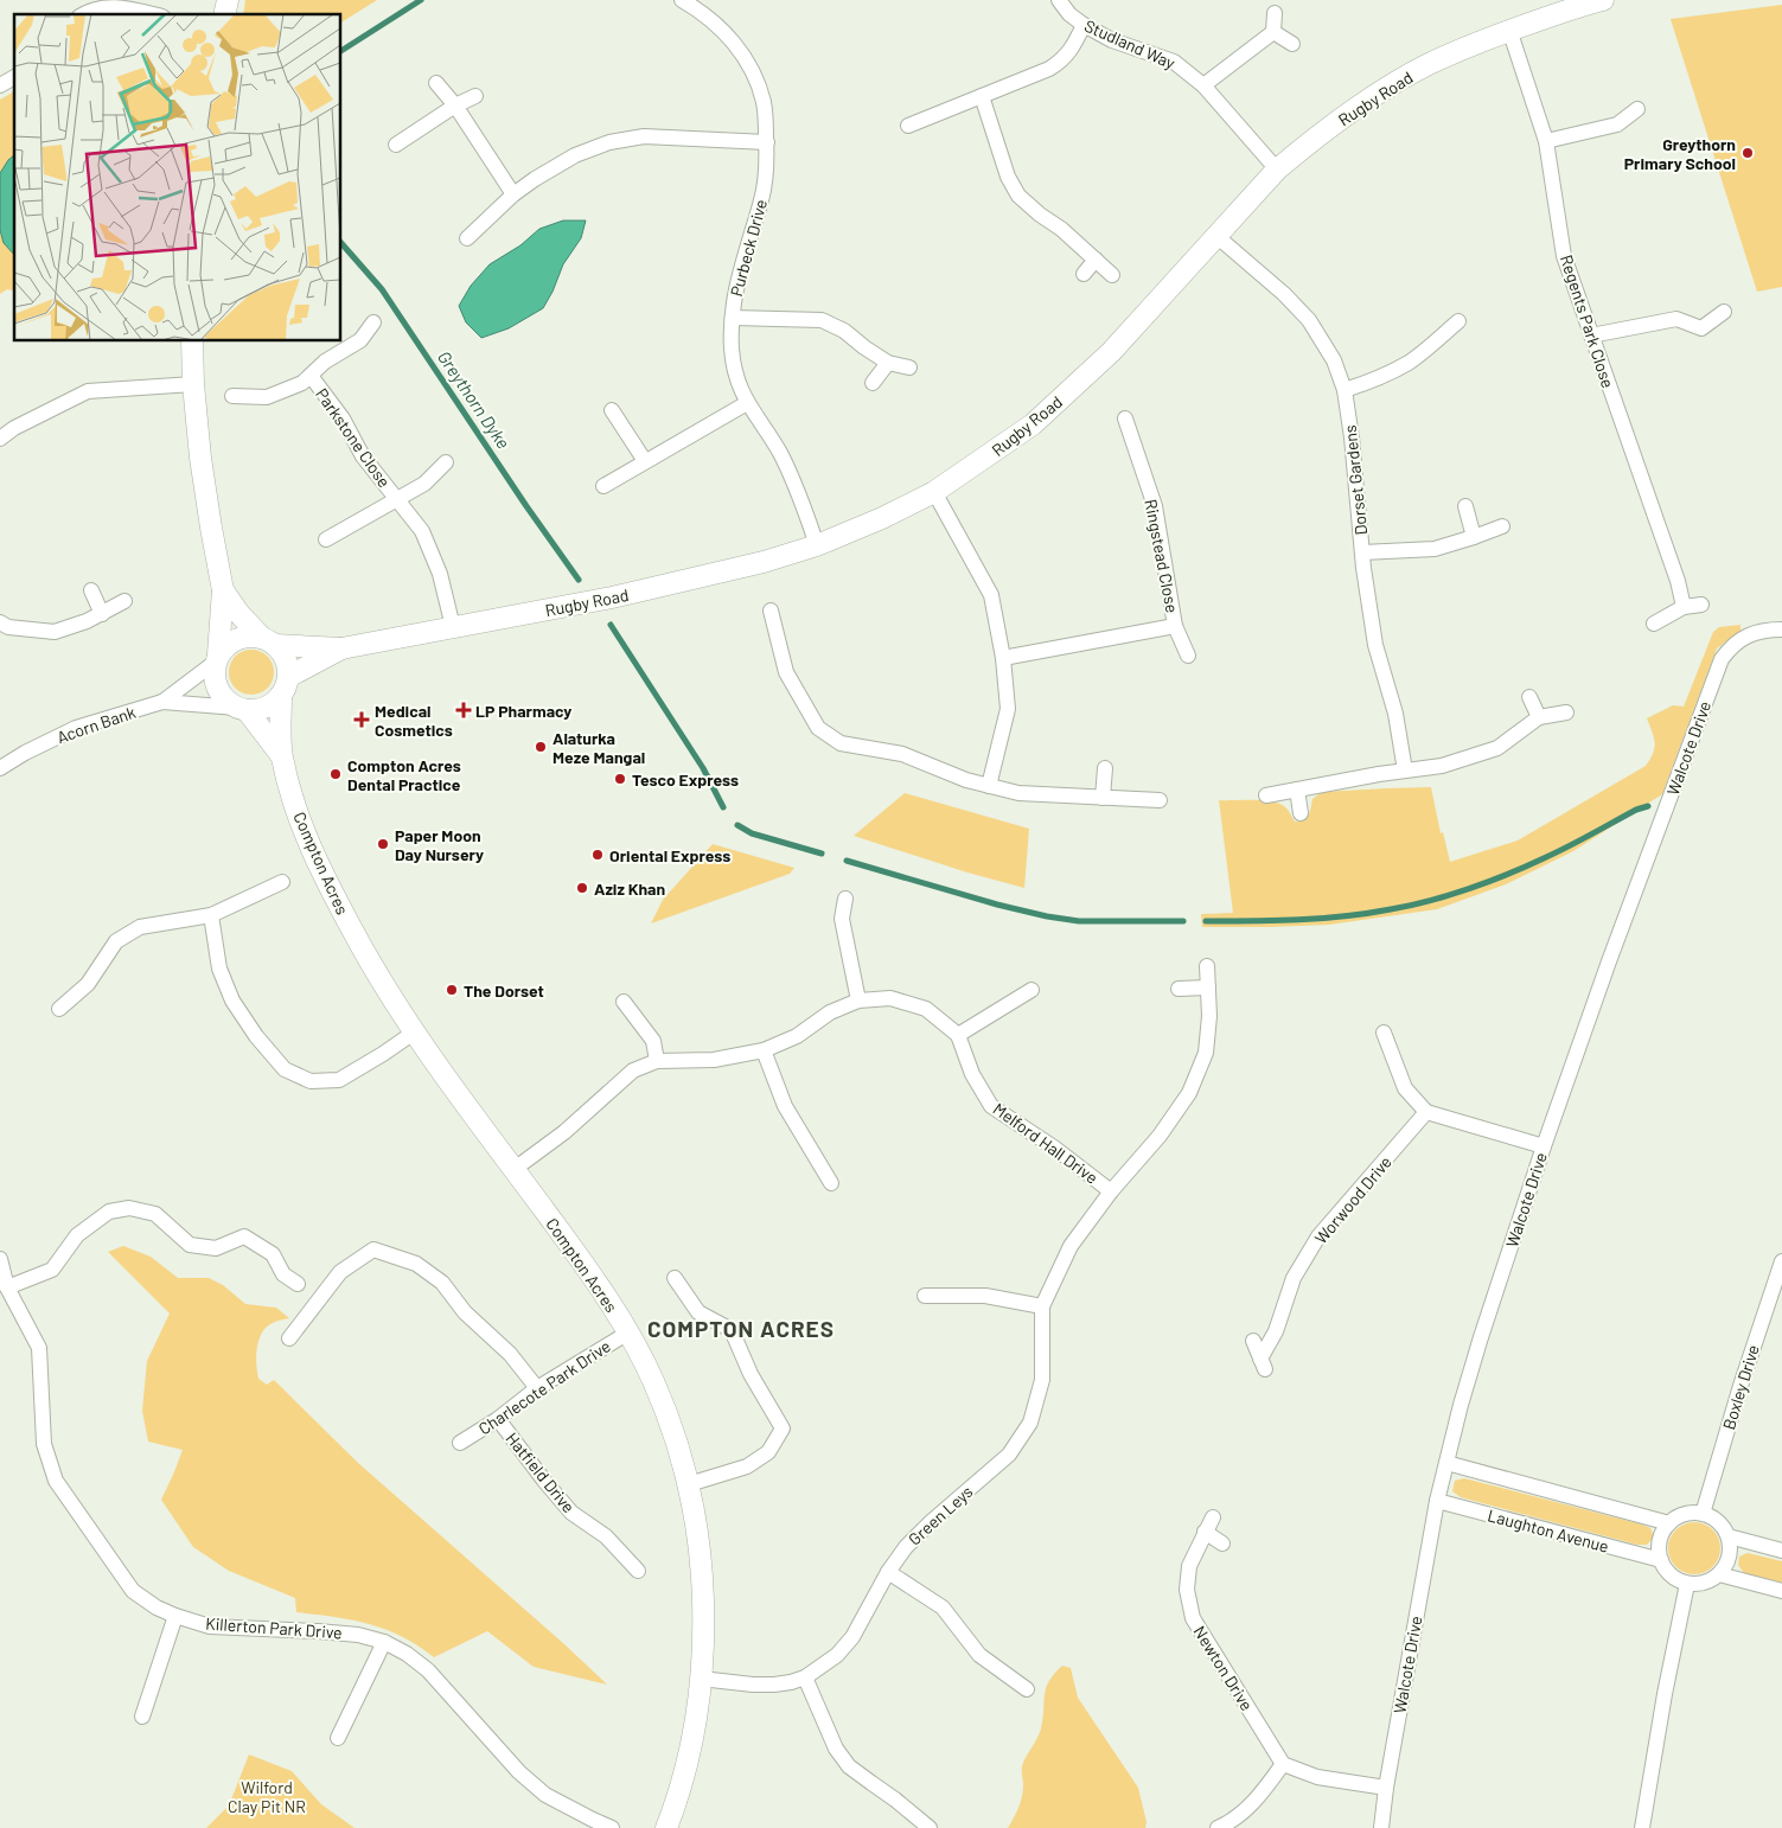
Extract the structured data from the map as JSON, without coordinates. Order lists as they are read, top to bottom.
{
  "streets": {
    "street": [
      "Studland Way",
      "Rugby Road",
      "Purbeck Drive",
      "Regents Park Close",
      "Parkstone Close",
      "Dorset Gardens",
      "Ringstead Close",
      "Acorn Bank",
      "Walcote Drive",
      "Compton Acres",
      "Melford Hall Drive",
      "Worwood Drive",
      "Charlecote Park Drive",
      "Boxley Drive",
      "Hatfield Drive",
      "Green Leys",
      "Laughton Avenue",
      "Killerton Park Drive",
      "Newton Drive"
    ]
  },
  "crossings": [
    ["Studland Way", "Rugby Road"],
    ["Rugby Road", "Purbeck Drive"],
    ["Rugby Road", "Regents Park Close"],
    ["Rugby Road", "Parkstone Close"],
    ["Rugby Road", "Dorset Gardens"],
    ["Rugby Road", "Acorn Bank"],
    ["Rugby Road", "Compton Acres"],
    ["Acorn Bank", "Compton Acres"],
    ["Walcote Drive", "Laughton Avenue"],
    ["Compton Acres", "Charlecote Park Drive"],
    ["Compton Acres", "Green Leys"],
    ["Melford Hall Drive", "Green Leys"],
    ["Charlecote Park Drive", "Hatfield Drive"],
    ["Boxley Drive", "Laughton Avenue"]
  ],
  "districts": ["COMPTON ACRES"],
  "water": ["Greythorn Dyke"],
  "parks": ["Wilford Clay Pit NR"],
  "places": {
    "other": [
      "Greythorn Primary School",
      "Alaturka Meze Mangal",
      "Compton Acres Dental Practice",
      "Tesco Express",
      "Paper Moon Day Nursery",
      "Oriental Express",
      "Aziz Khan",
      "The Dorset"
    ],
    "health": ["LP Pharmacy", "Medical Cosmetics"]
  }
}
